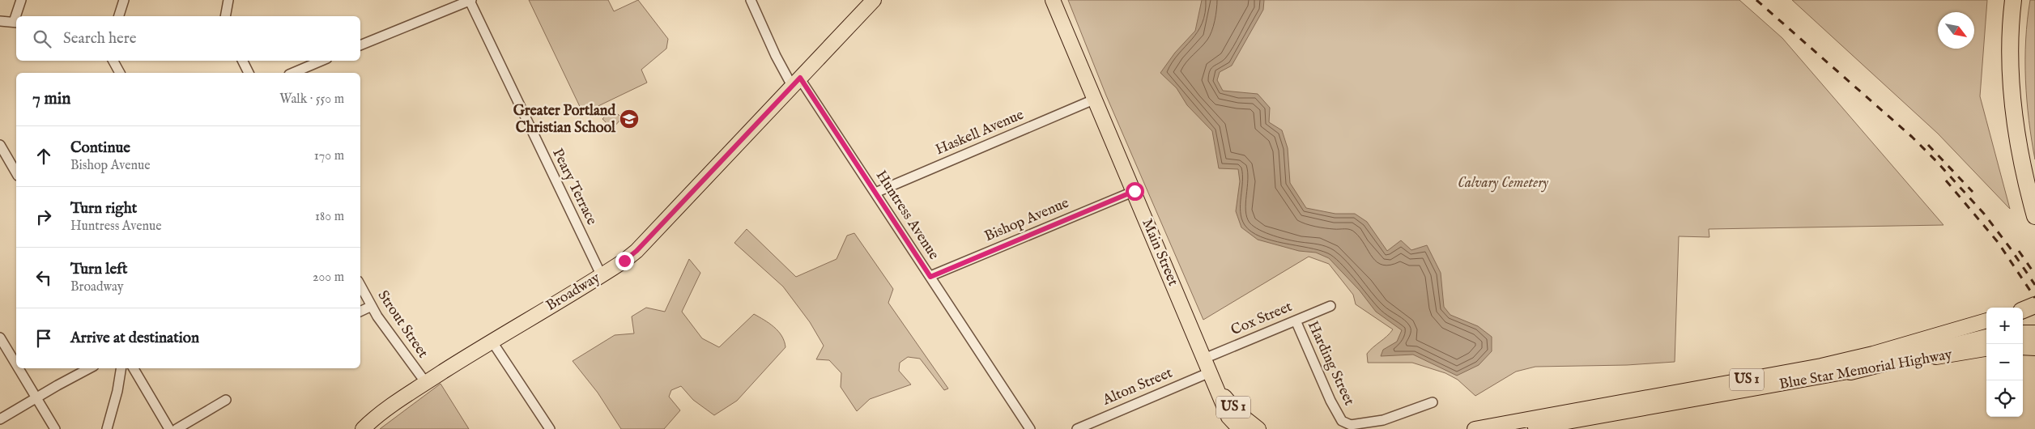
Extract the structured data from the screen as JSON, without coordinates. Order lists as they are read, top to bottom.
{
  "streets": {
    "highway": ["US 1"],
    "main road": ["Main Street", "Broadway", "Blue Star Memorial Highway"],
    "street": [
      "Haskell Avenue",
      "Peary Terrace",
      "Huntress Avenue",
      "Bishop Avenue",
      "Cox Street",
      "Strout Street",
      "Harding Street",
      "Alton Street"
    ]
  },
  "crossings": [
    ["Haskell Avenue", "Huntress Avenue"],
    ["Haskell Avenue", "Main Street"],
    ["Peary Terrace", "Broadway"],
    ["Huntress Avenue", "Bishop Avenue"],
    ["Huntress Avenue", "Broadway"],
    ["Bishop Avenue", "Main Street"],
    ["Main Street", "Cox Street"],
    ["Main Street", "US 1"],
    ["Main Street", "Alton Street"],
    ["Broadway", "Strout Street"],
    ["Cox Street", "Harding Street"],
    ["Blue Star Memorial Highway", "US 1"],
    ["US 1", "Alton Street"]
  ],
  "parks": ["Calvary Cemetery"],
  "places": {
    "school or university": ["Greater Portland Christian School"]
  },
  "north": "bottom right",
  "page": {
    "search": "Search here",
    "heading": ["7 min", "Walk · 550 m"],
    "list": [
      ["Continue", "Bishop Avenue", "170 m"],
      ["Turn right", "Huntress Avenue", "180 m"],
      ["Turn left", "Broadway", "200 m"],
      "Arrive at destination"
    ],
    "map_buttons": ["+", "−"]
  }
}
